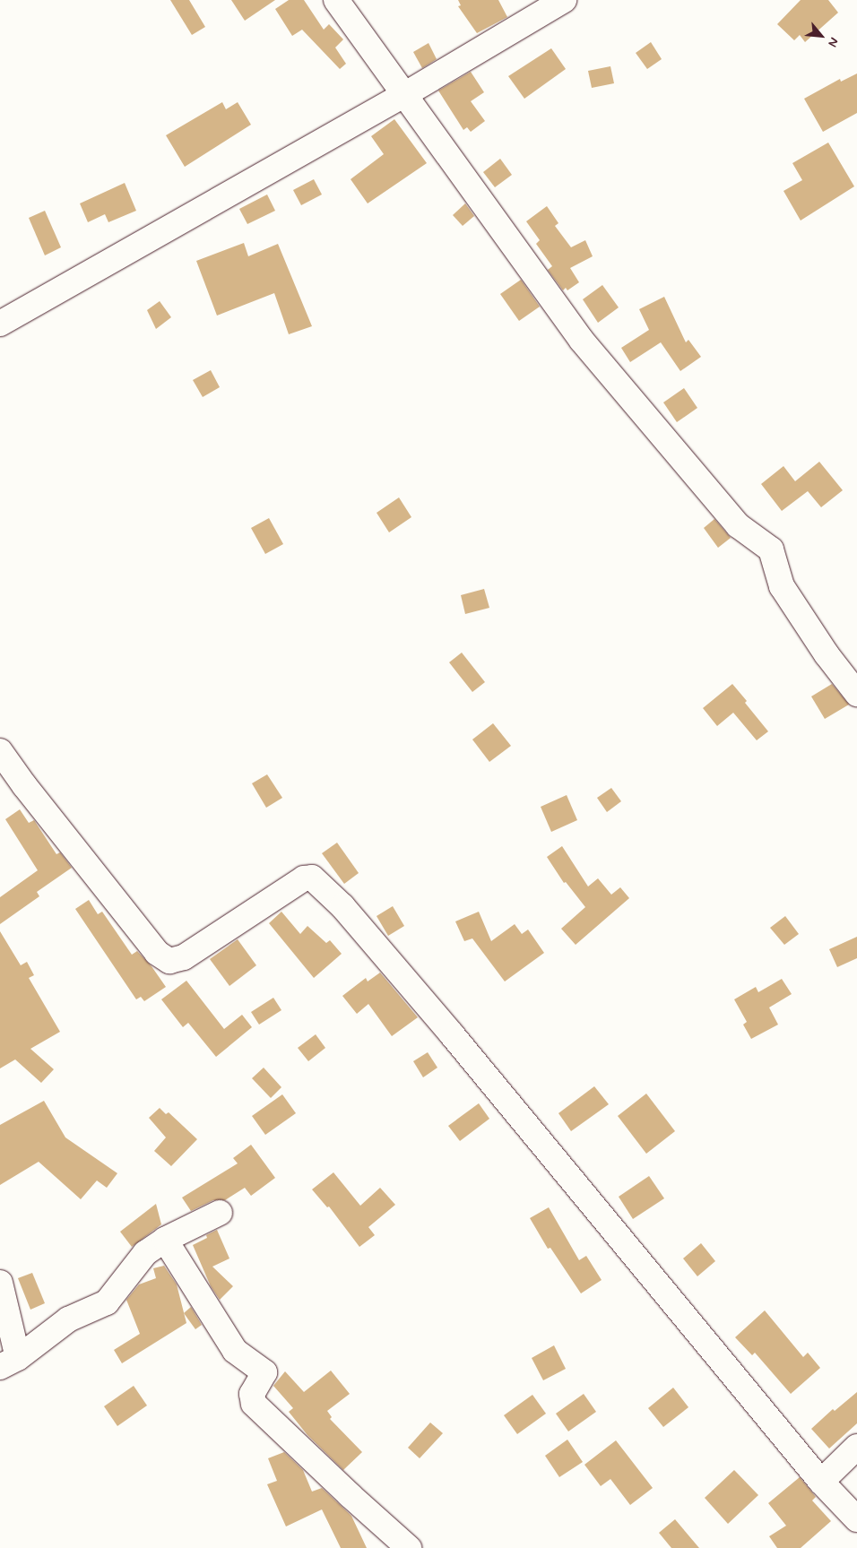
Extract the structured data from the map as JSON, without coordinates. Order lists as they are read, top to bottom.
{
  "north": "bottom right"
}
